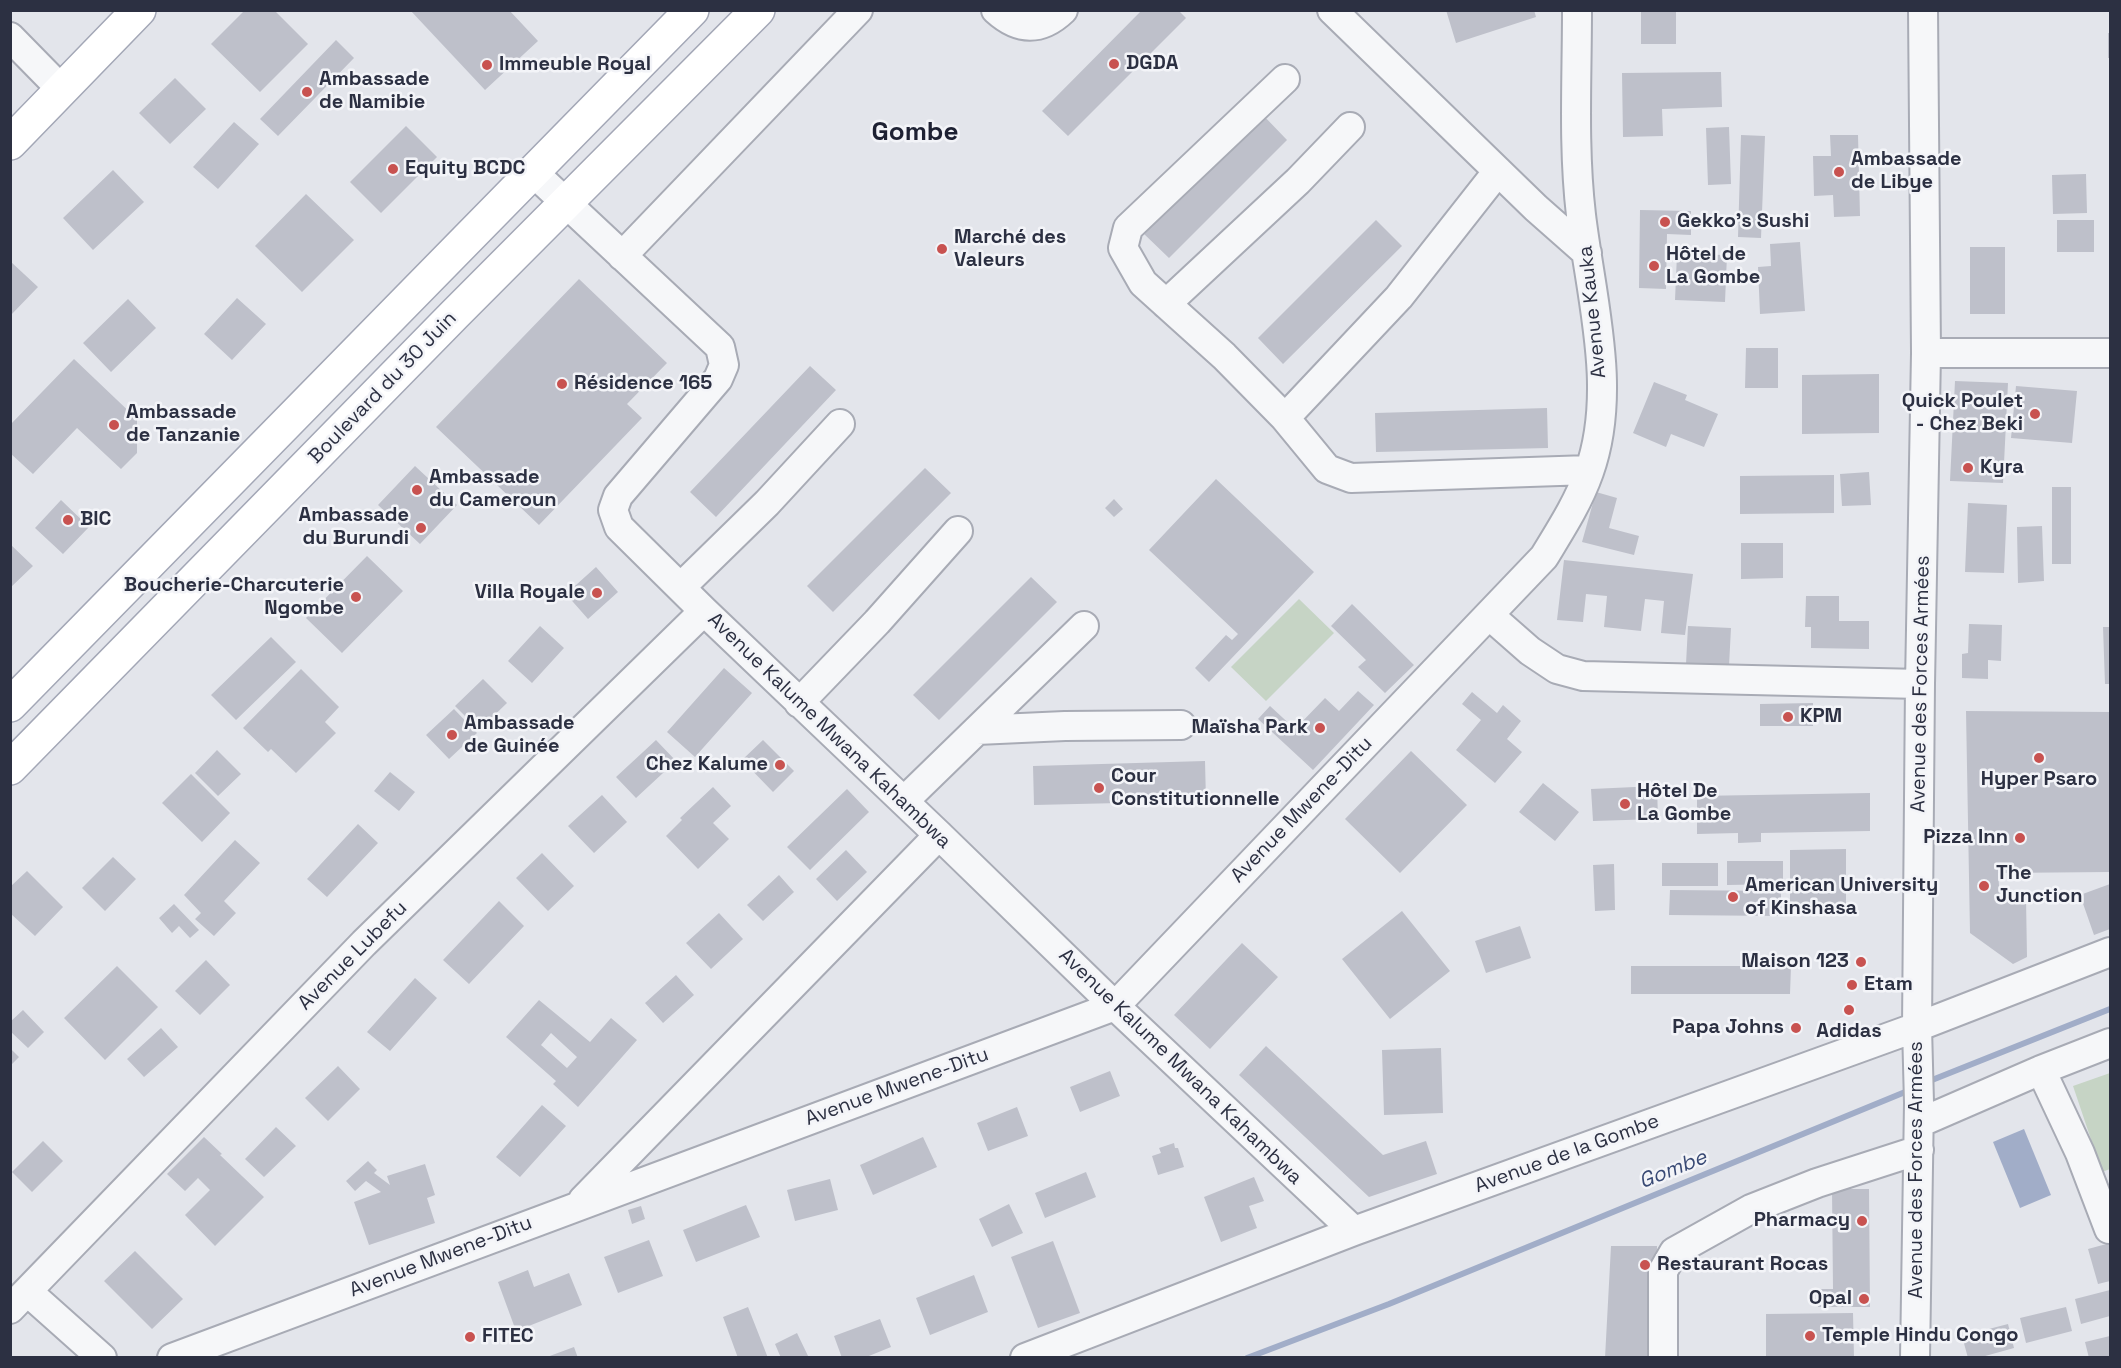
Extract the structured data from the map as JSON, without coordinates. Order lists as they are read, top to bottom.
{
  "streets": {
    "main road": ["Boulevard du 30 Juin"],
    "street": [
      "Avenue Kauka",
      "Avenue des Forces Armées",
      "Avenue Kalume Mwana Kahambwa",
      "Avenue Mwene-Ditu",
      "Avenue Lubefu",
      "Avenue de la Gombe"
    ]
  },
  "crossings": [
    ["Avenue Kauka", "Avenue Mwene-Ditu"],
    ["Boulevard du 30 Juin", "Avenue Kalume Mwana Kahambwa"],
    ["Avenue des Forces Armées", "Avenue de la Gombe"],
    ["Avenue Kalume Mwana Kahambwa", "Avenue Mwene-Ditu"],
    ["Avenue Kalume Mwana Kahambwa", "Avenue Lubefu"],
    ["Avenue Kalume Mwana Kahambwa", "Avenue de la Gombe"]
  ],
  "districts": ["Gombe"],
  "water": ["Gombe"],
  "places": [
    "DGDA",
    "Immeuble Royal",
    "Ambassade de Namibie",
    "Equity BCDC",
    "Ambassade de Libye",
    "Gekko's Sushi",
    "Marché des Valeurs",
    "Hôtel de La Gombe",
    "Résidence 165",
    "Quick Poulet - Chez Beki",
    "Ambassade de Tanzanie",
    "Kyra",
    "Ambassade du Cameroun",
    "BIC",
    "Ambassade du Burundi",
    "Villa Royale",
    "Boucherie-Charcuterie Ngombe",
    "KPM",
    "Maïsha Park",
    "Ambassade de Guinée",
    "Hyper Psaro",
    "Chez Kalume",
    "Cour Constitutionnelle",
    "Hôtel De La Gombe",
    "Pizza Inn",
    "The Junction",
    "American University of Kinshasa",
    "Maison 123",
    "Etam",
    "Adidas",
    "Papa Johns",
    "Pharmacy",
    "Restaurant Rocas",
    "Opal",
    "Temple Hindu Congo",
    "FITEC"
  ]
}
